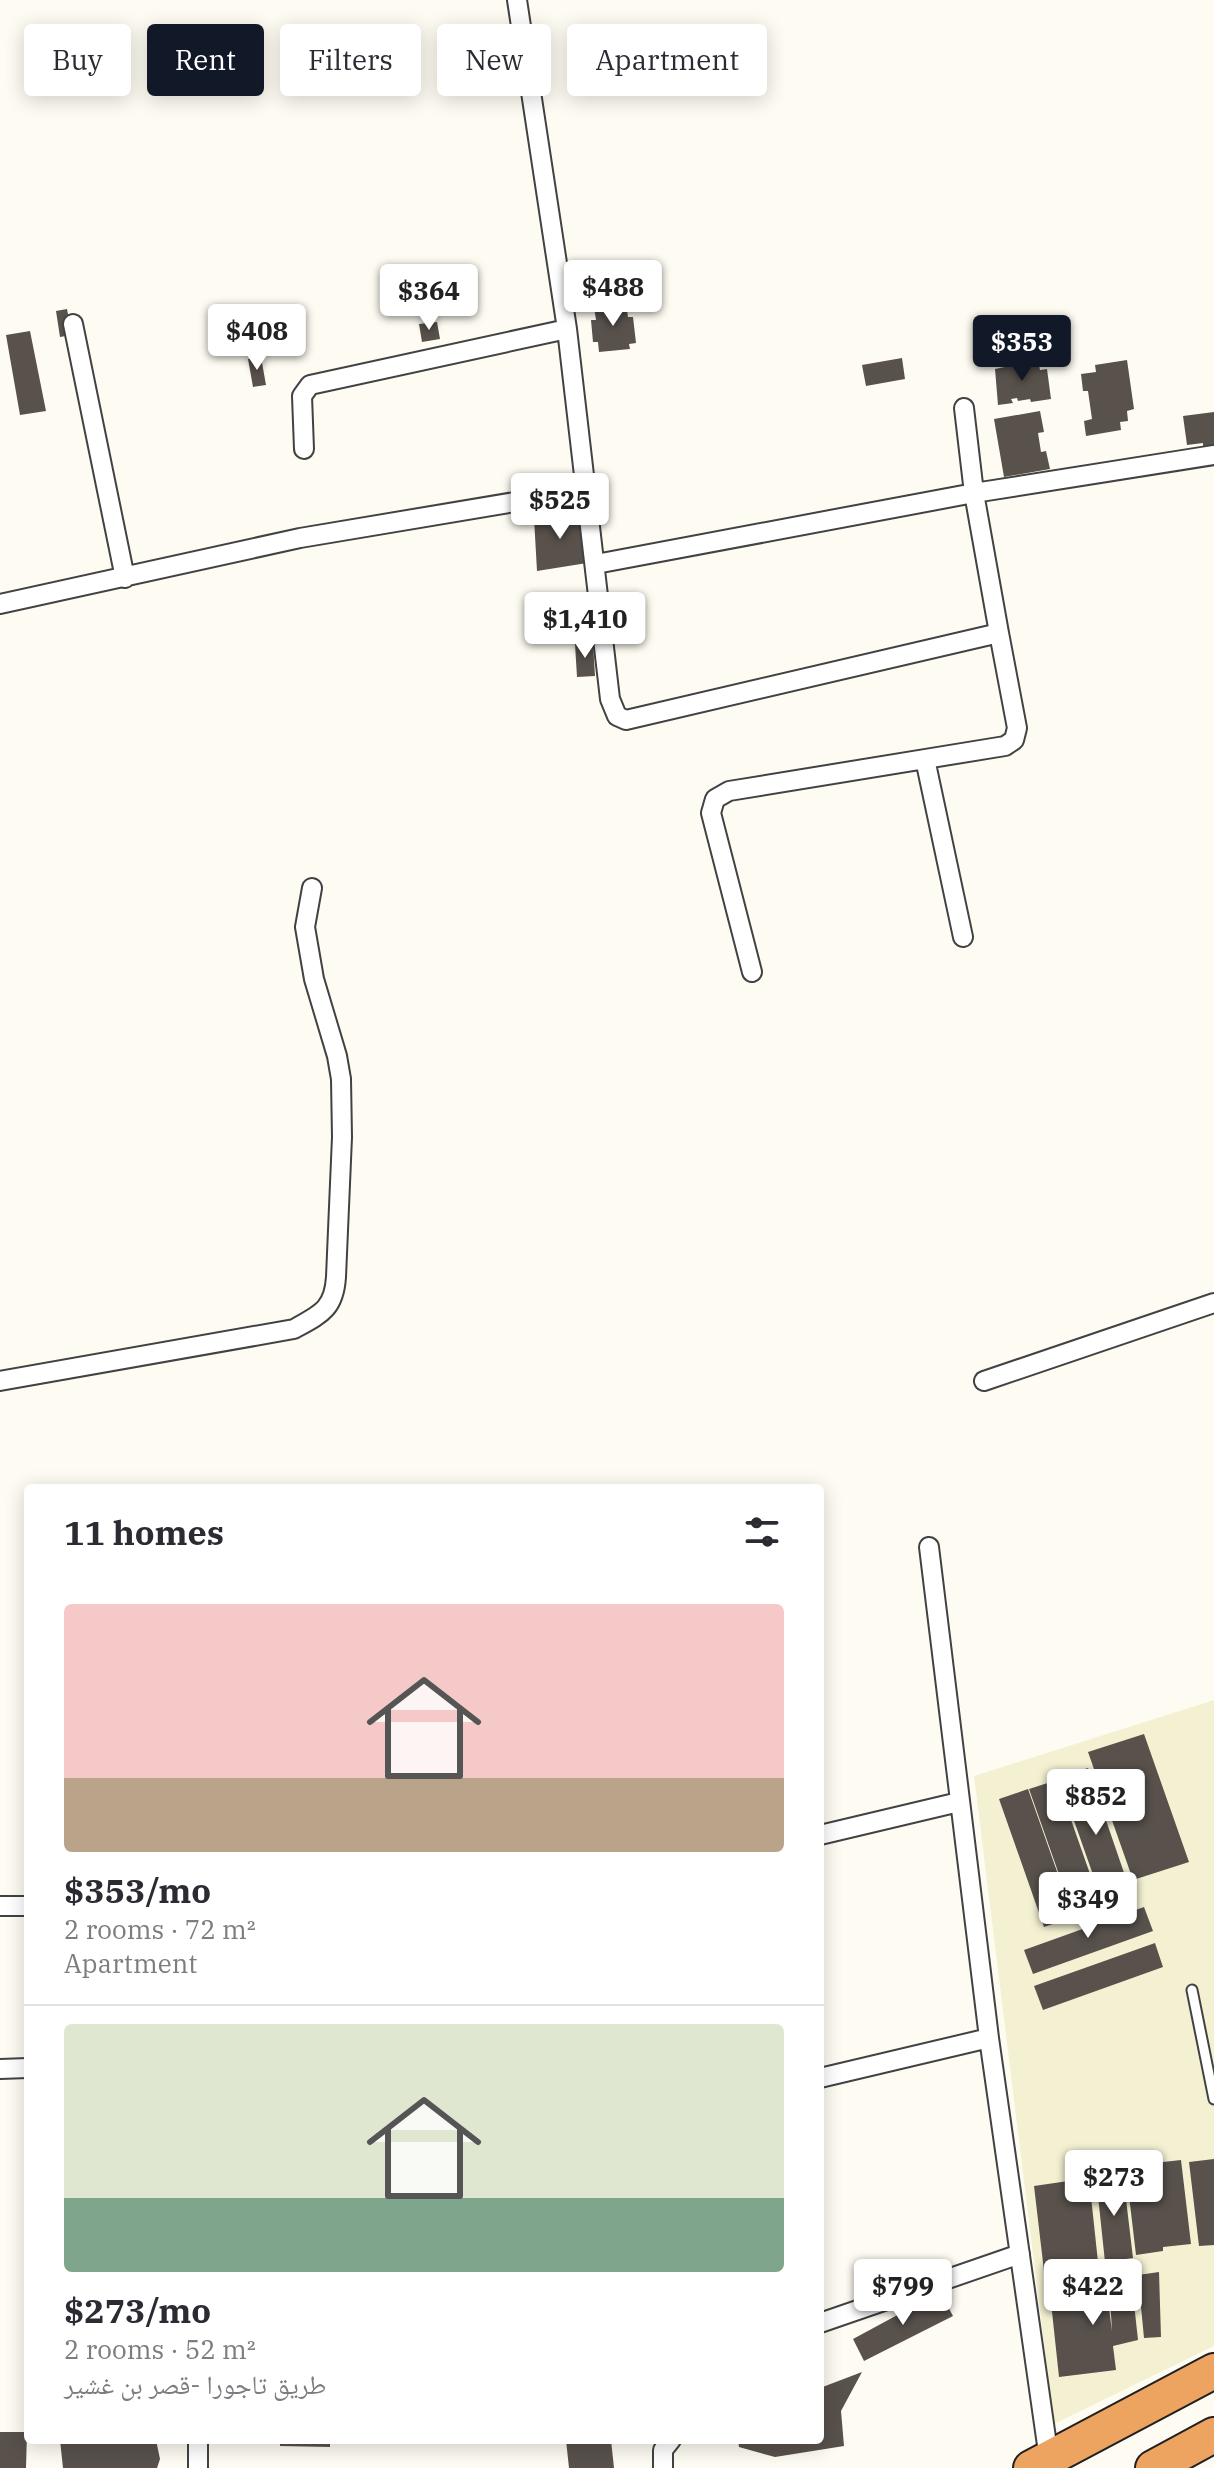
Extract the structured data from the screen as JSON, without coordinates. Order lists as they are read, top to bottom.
{
  "page": {
    "chip": [
      "Buy",
      "Rent",
      "Filters",
      "New",
      "Apartment"
    ],
    "price": [
      "$488",
      "$364",
      "$408",
      "$353",
      "$525",
      "$1,410",
      "$852",
      "$349",
      "$273",
      "$799",
      "$422"
    ],
    "heading": "11 homes",
    "list": [
      {
        "name": "$353/mo",
        "note": "2 rooms · 72 m² · Apartment"
      },
      {
        "name": "$273/mo",
        "note": "2 rooms · 52 m² · طريق تاجورا -قصر بن غشير"
      }
    ]
  }
}
